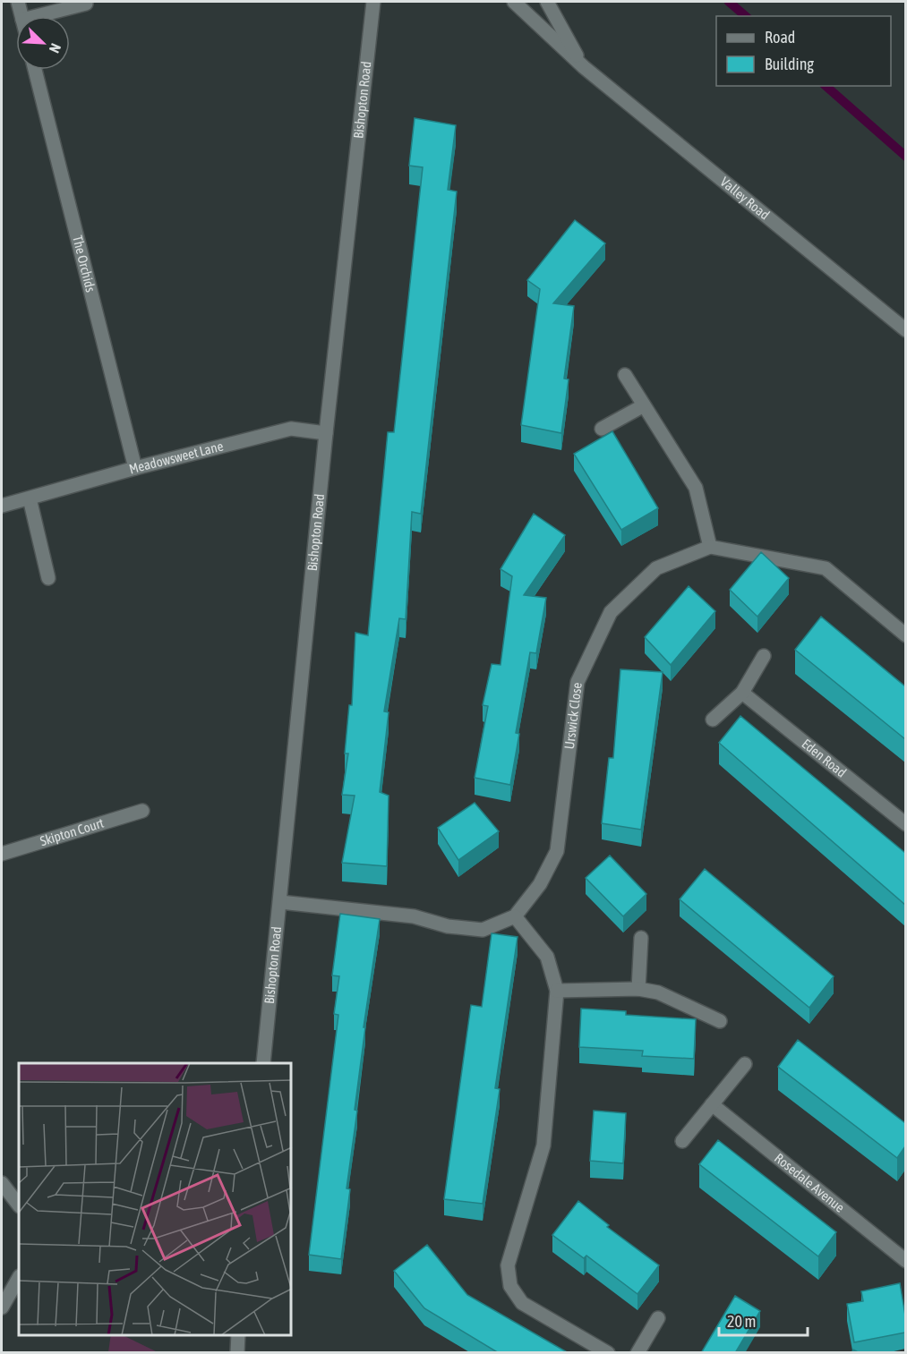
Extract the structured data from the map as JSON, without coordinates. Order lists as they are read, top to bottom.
{
  "streets": {
    "street": [
      "Bishopton Road",
      "Valley Road",
      "The Orchids",
      "Meadowsweet Lane",
      "Urswick Close",
      "Eden Road",
      "Skipton Court",
      "Rosedale Avenue"
    ]
  },
  "crossings": [
    ["Bishopton Road", "Meadowsweet Lane"],
    ["Bishopton Road", "Urswick Close"],
    ["The Orchids", "Meadowsweet Lane"]
  ],
  "legend": ["Road", "Building"],
  "scale_bar": "20 m",
  "north": "bottom right"
}
